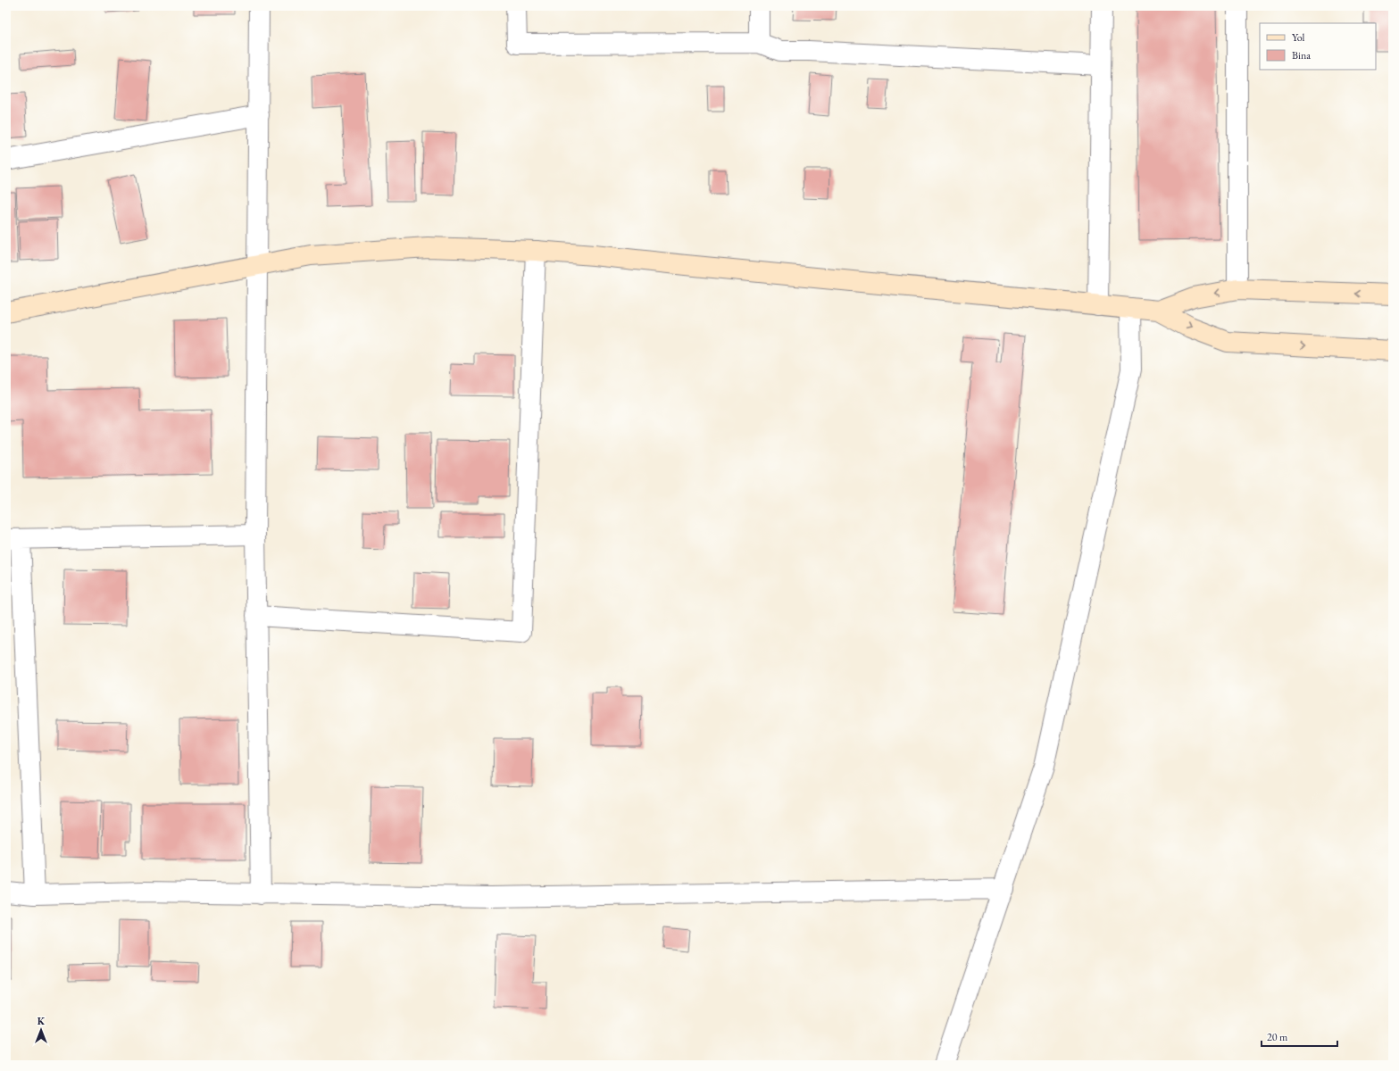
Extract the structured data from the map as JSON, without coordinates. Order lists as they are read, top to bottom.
{
  "legend": ["Yol", "Bina"],
  "scale_bar": "20 m",
  "north": "top"
}
